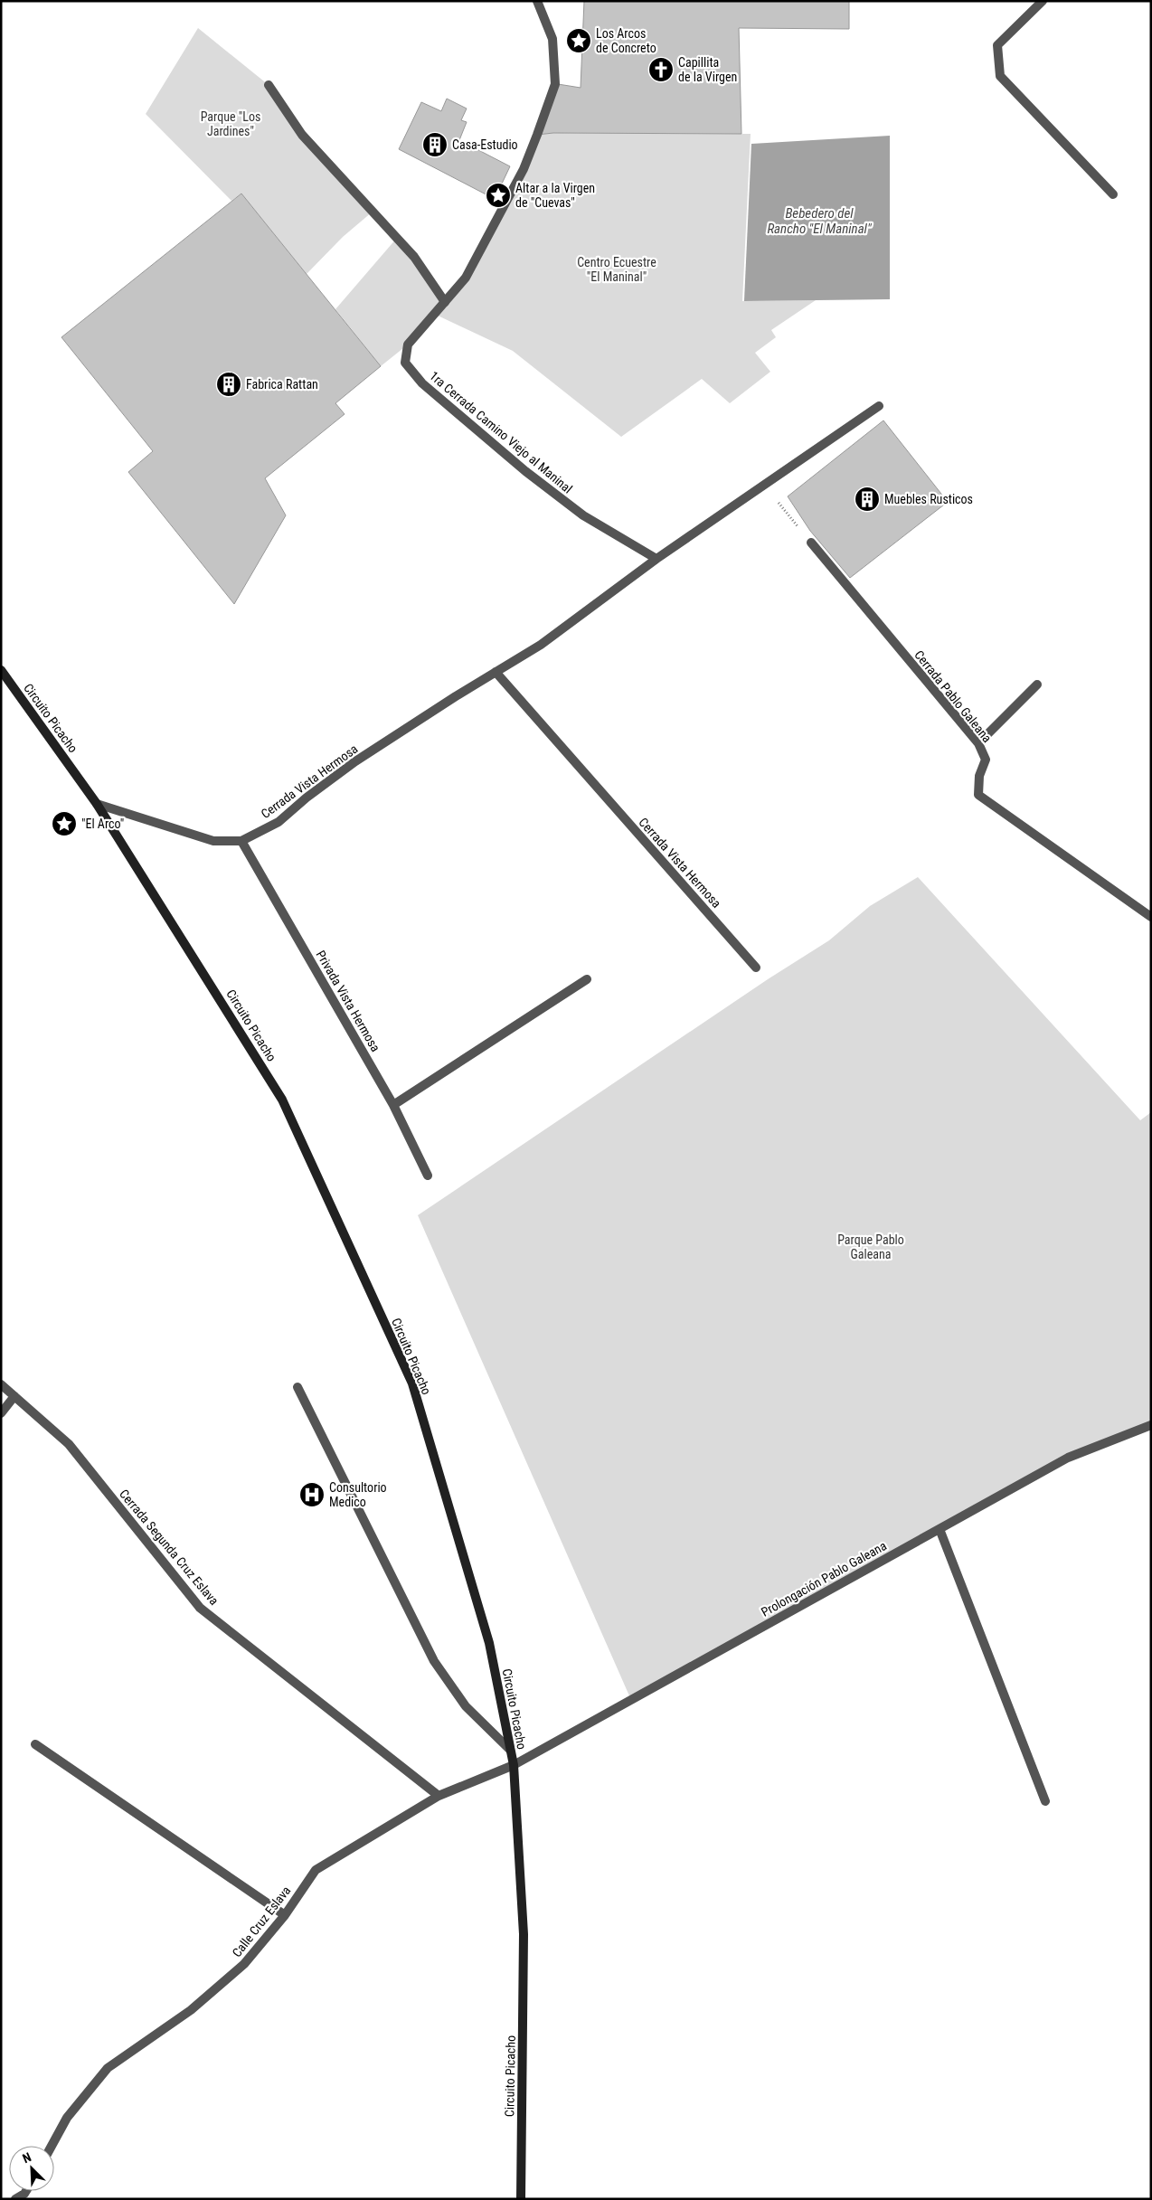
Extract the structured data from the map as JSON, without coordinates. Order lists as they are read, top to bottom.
{
  "streets": {
    "main road": ["Circuito Picacho"],
    "street": [
      "1ra Cerrada Camino Viejo al Maninal",
      "Cerrada Pablo Galeana",
      "Cerrada Vista Hermosa",
      "Privada Vista Hermosa",
      "Cerrada Segunda Cruz Eslava",
      "Prolongación Pablo Galeana",
      "Calle Cruz Eslava"
    ]
  },
  "crossings": [
    ["1ra Cerrada Camino Viejo al Maninal", "Cerrada Vista Hermosa"],
    ["Circuito Picacho", "Cerrada Vista Hermosa"],
    ["Circuito Picacho", "Prolongación Pablo Galeana"],
    ["Circuito Picacho", "Calle Cruz Eslava"],
    ["Cerrada Vista Hermosa", "Privada Vista Hermosa"],
    ["Cerrada Segunda Cruz Eslava", "Calle Cruz Eslava"],
    ["Prolongación Pablo Galeana", "Calle Cruz Eslava"]
  ],
  "water": ["Bebedero del Rancho \"El Maninal\""],
  "parks": ["Parque \"Los Jardines\"", "Centro Ecuestre \"El Maninal\"", "Parque Pablo Galeana"],
  "places": {
    "place": ["Los Arcos de Concreto", "Altar a la Virgen de \"Cuevas\"", "\"El Arco\""],
    "church": ["Capillita de la Virgen"],
    "building": ["Casa-Estudio", "Fabrica Rattan", "Muebles Rusticos"],
    "hospital": ["Consultorio Medico"]
  },
  "north": "top left"
}
